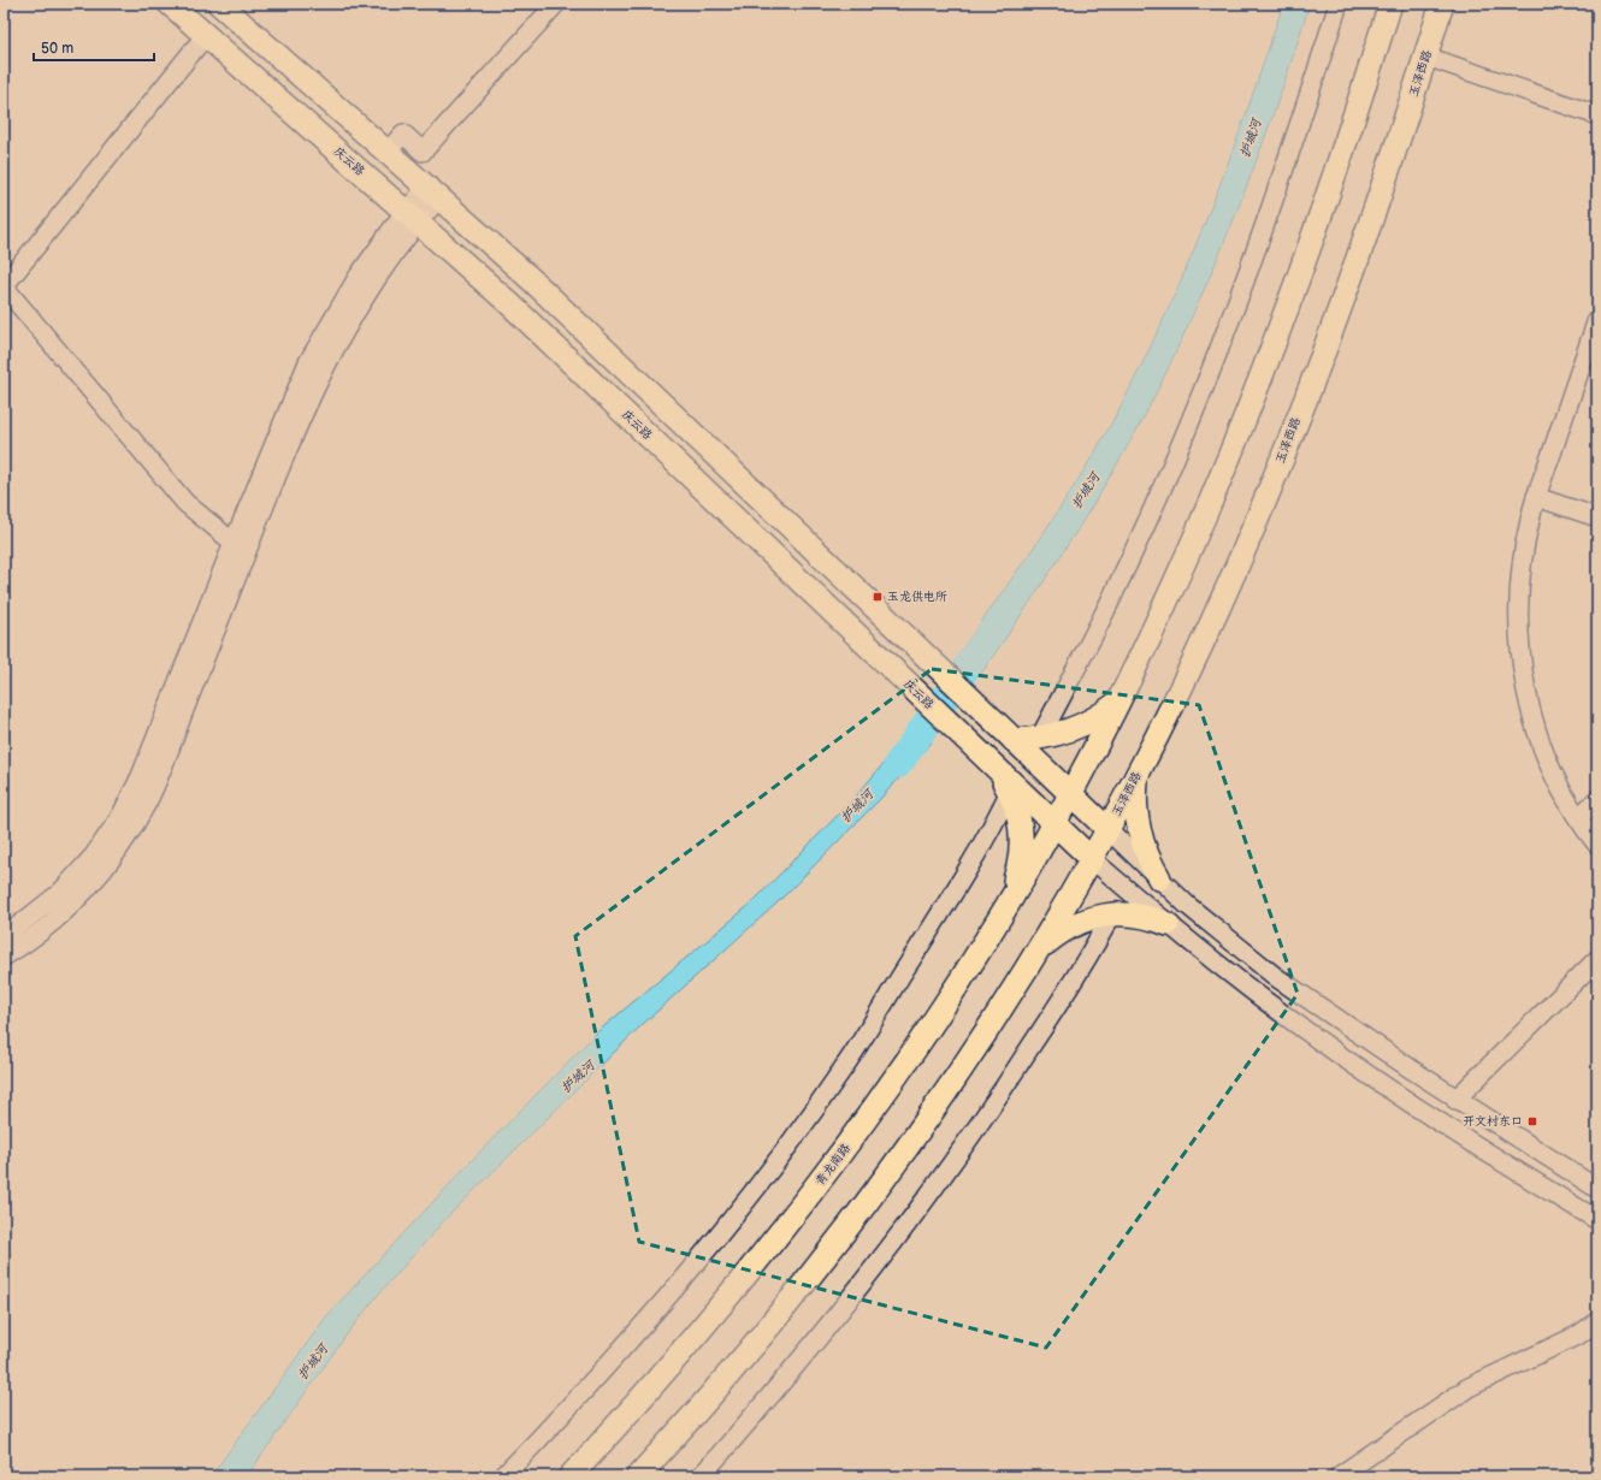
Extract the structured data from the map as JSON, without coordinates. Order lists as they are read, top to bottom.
{
  "streets": {
    "main road": ["玉泽西路", "庆云路", "青龙南路"]
  },
  "crossings": [
    ["玉泽西路", "庆云路"],
    ["庆云路", "青龙南路"]
  ],
  "water": ["护城河"],
  "places": {
    "transit": ["玉龙供电所", "开文村东口"]
  },
  "scale_bar": "50 m"
}
